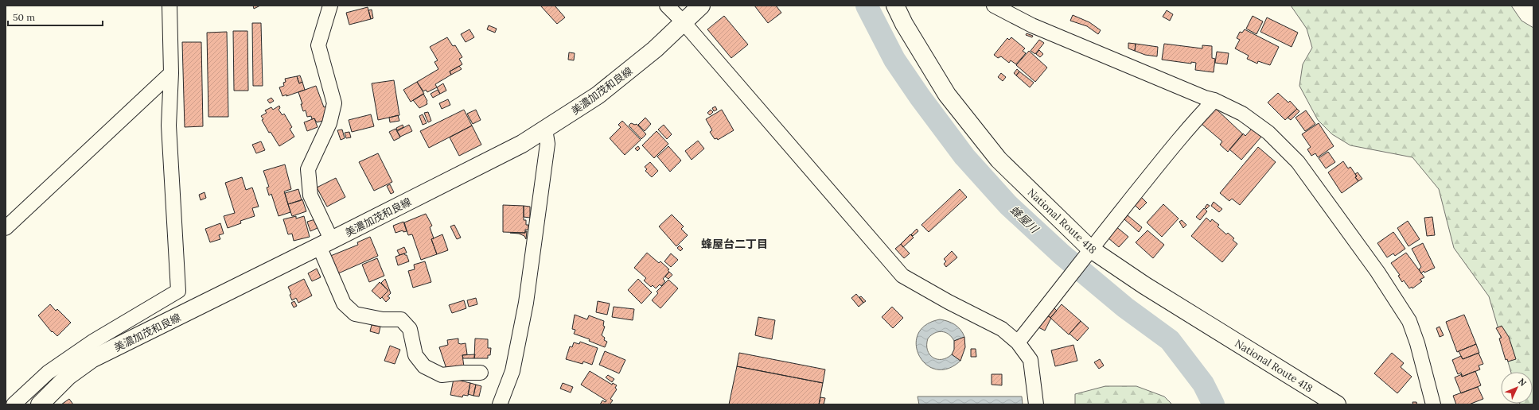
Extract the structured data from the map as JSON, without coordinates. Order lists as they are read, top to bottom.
{
  "streets": {
    "main road": ["美濃加茂和良線", "National Route 418"]
  },
  "districts": ["蜂屋台二丁目"],
  "water": ["蜂屋川"],
  "scale_bar": "50 m",
  "north": "top right"
}
